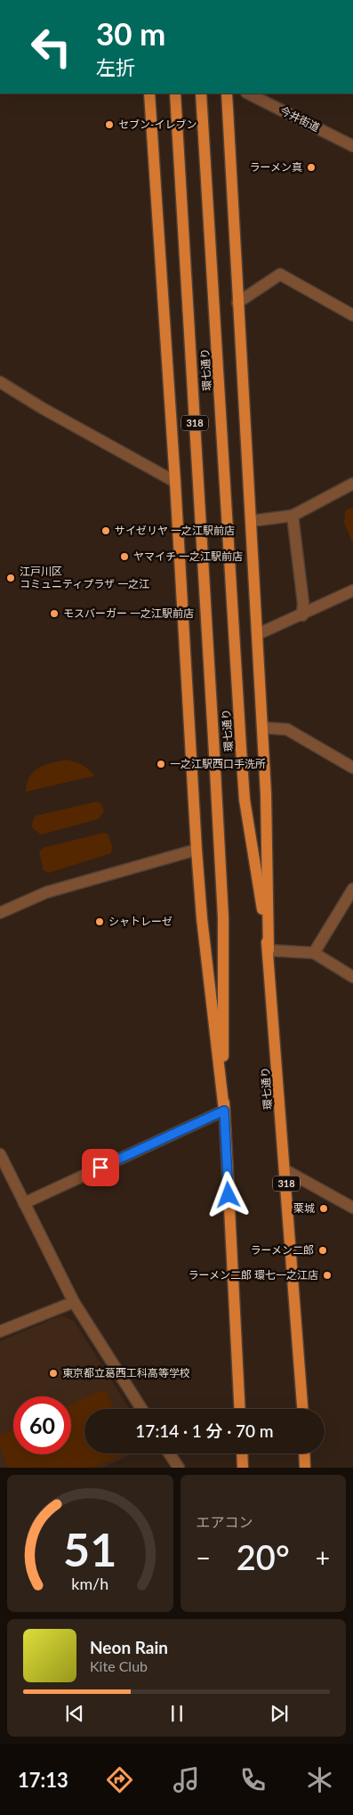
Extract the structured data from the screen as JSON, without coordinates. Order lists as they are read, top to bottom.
{
  "streets": {
    "main road": ["環七通り", "318"],
    "street": ["今井街道"]
  },
  "places": [
    "セブン-イレブン",
    "ラーメン真",
    "サイゼリヤ 一之江駅前店",
    "ヤマイチ 一之江駅前店",
    "江戸川区 コミュニティプラザ 一之江",
    "モスバーガー 一之江駅前店",
    "一之江駅西口手洗所",
    "シャトレーゼ",
    "栗城",
    "ラーメン二郎",
    "ラーメン二郎 環七一之江店",
    "東京都立葛西工科高等学校"
  ],
  "page": {
    "turn": ["30 m", "左折"],
    "limit": "60",
    "trip": "17:14 · 1 分 · 70 m",
    "tile": "エアコン",
    "heat": ["−", "20°", "+"],
    "song": ["Neon Rain", "Kite Club"],
    "tabs": "17:13",
    "gauge": ["51", "km/h"]
  }
}
